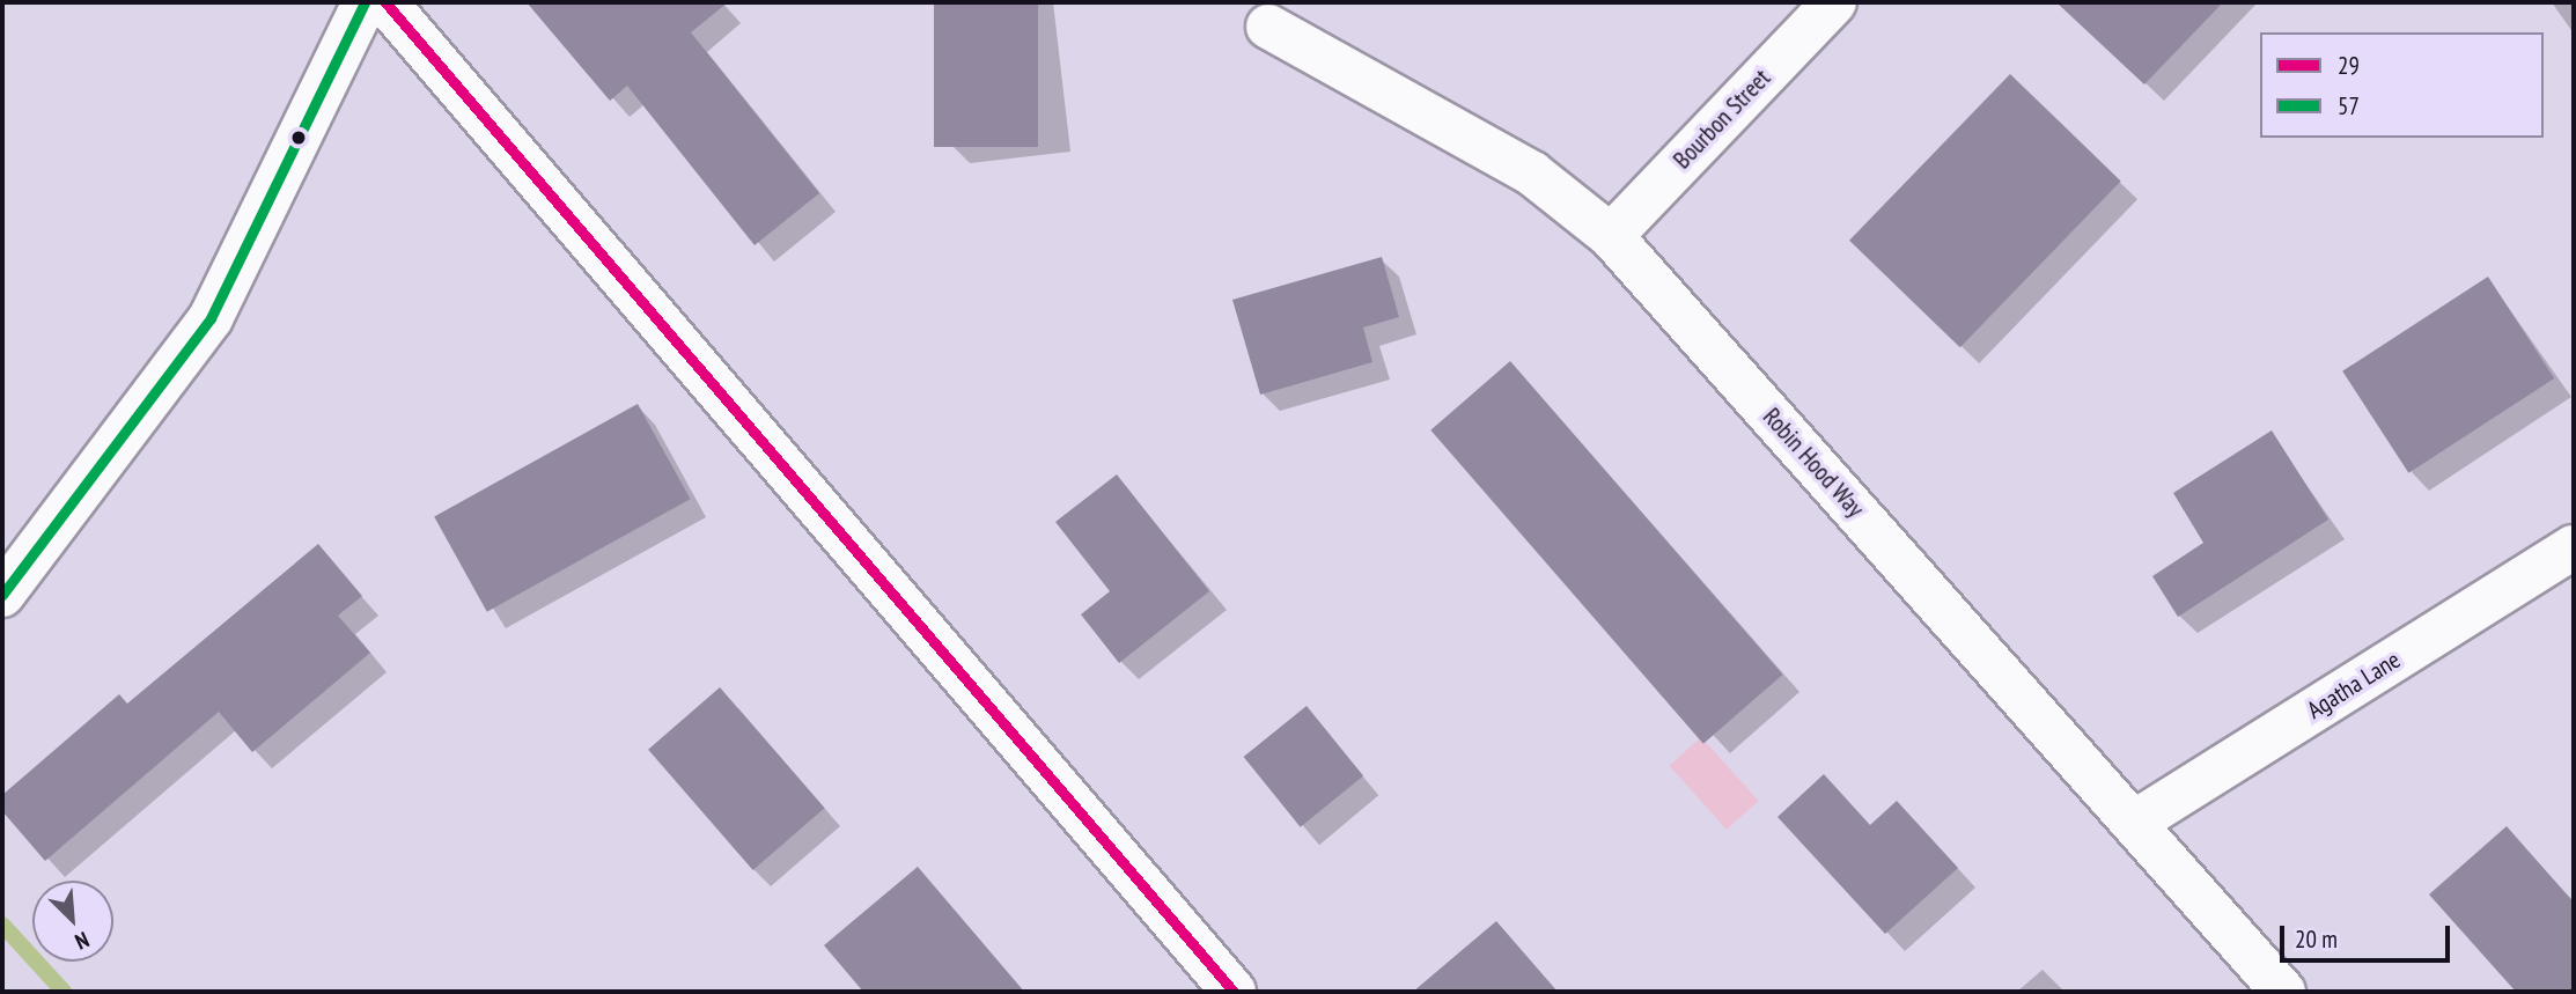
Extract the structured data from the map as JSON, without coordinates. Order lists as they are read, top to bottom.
{
  "streets": {
    "street": ["Bourbon Street", "Robin Hood Way", "Agatha Lane"]
  },
  "crossings": [
    ["Bourbon Street", "Robin Hood Way"],
    ["Robin Hood Way", "Agatha Lane"]
  ],
  "lines": ["transit line 29", "transit line 57"],
  "legend": ["29", "57"],
  "scale_bar": "20 m",
  "north": "bottom right"
}
